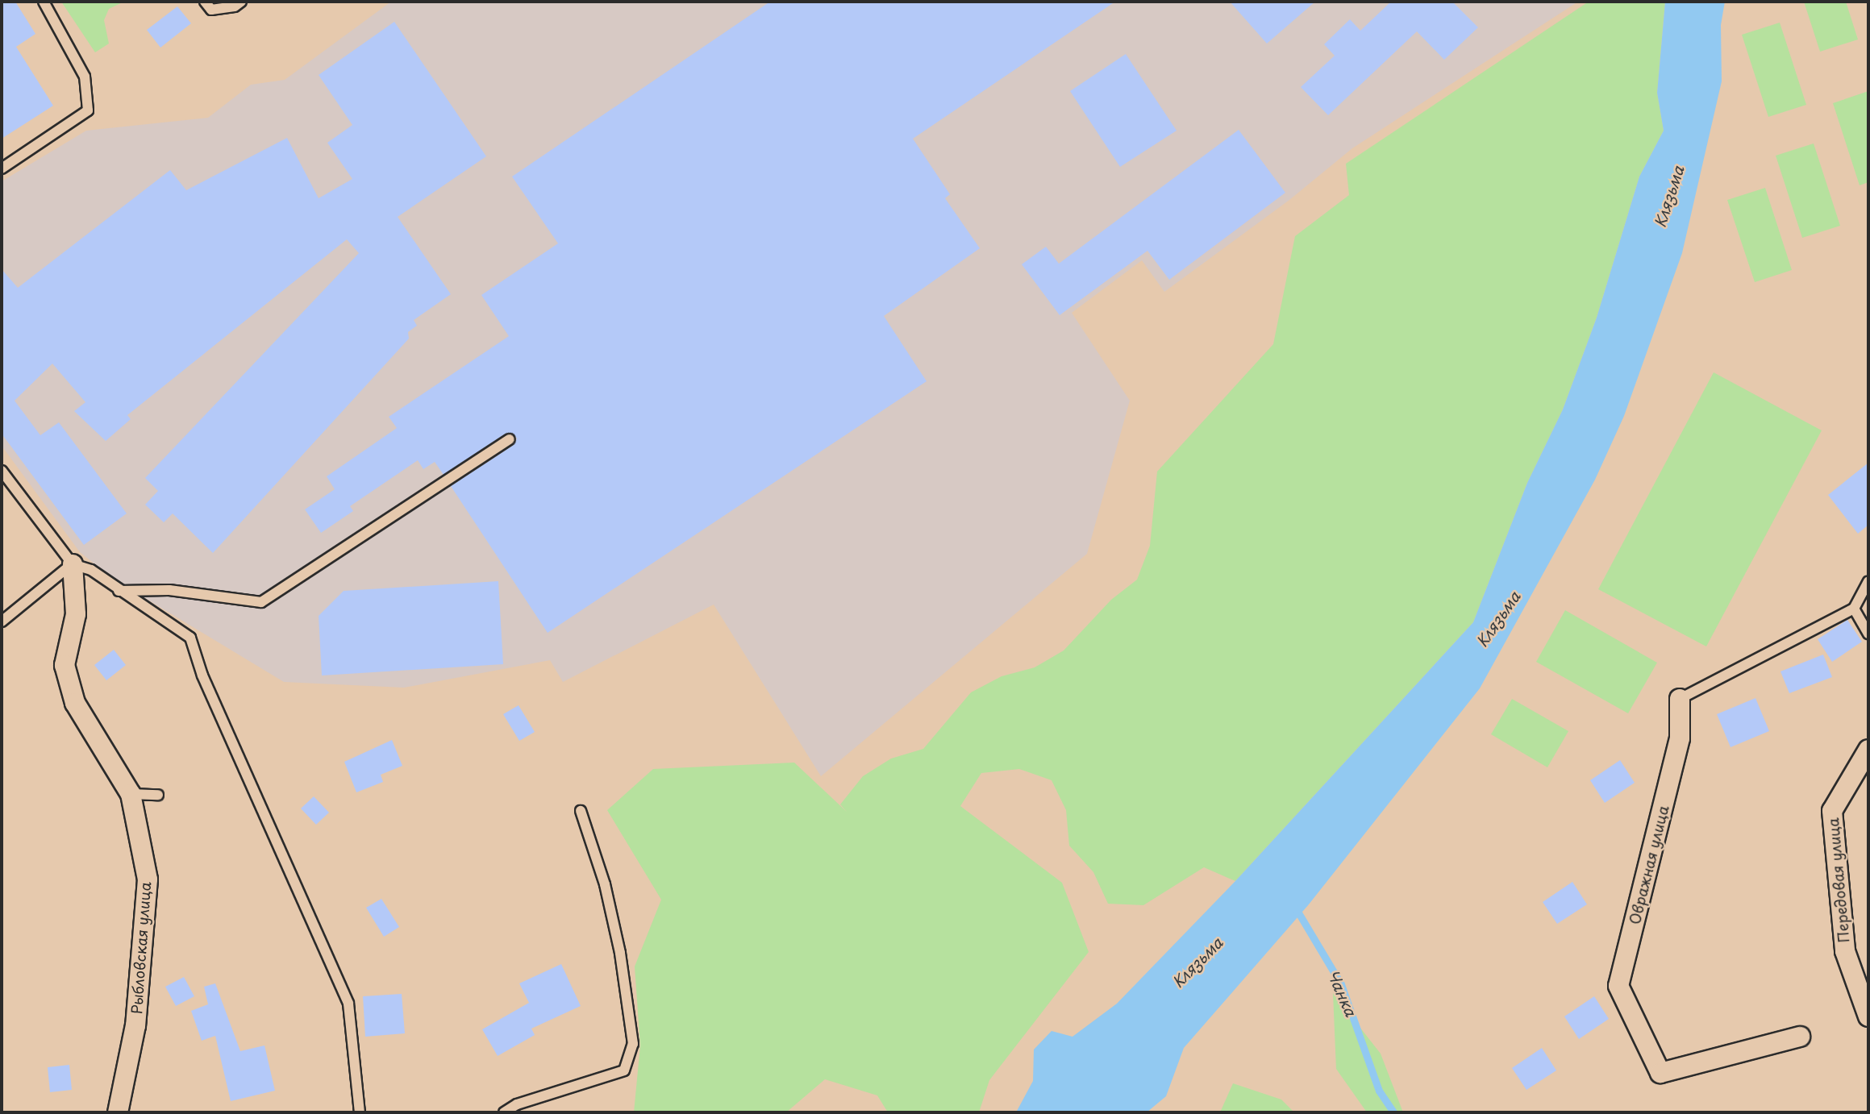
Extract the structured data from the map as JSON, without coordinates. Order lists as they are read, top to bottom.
{
  "streets": {
    "street": ["Овражная улица", "Передовая улица", "Рыбловская улица"]
  },
  "water": ["Клязьма", "Чанка"]
}
